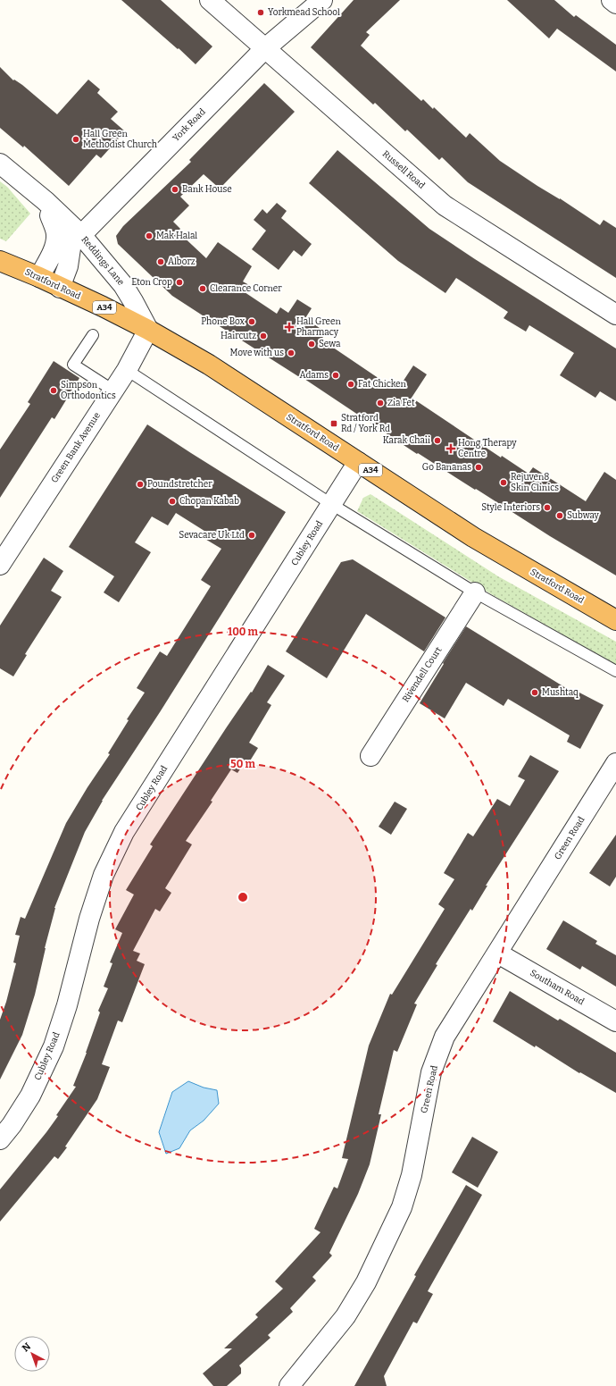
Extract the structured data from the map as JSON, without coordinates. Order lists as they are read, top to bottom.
{
  "streets": {
    "highway": ["Stratford Road", "A34"],
    "street": [
      "York Road",
      "Russell Road",
      "Reddings Lane",
      "Green Bank Avenue",
      "Cubley Road",
      "Rivendell Court",
      "Green Road",
      "Southam Road"
    ]
  },
  "crossings": [
    ["York Road", "Russell Road"],
    ["York Road", "Reddings Lane"],
    ["Reddings Lane", "Stratford Road"],
    ["Reddings Lane", "Green Bank Avenue"],
    ["Stratford Road", "Green Bank Avenue"],
    ["Stratford Road", "Cubley Road"],
    ["Green Road", "Southam Road"]
  ],
  "places": {
    "other": [
      "Yorkmead School",
      "Hall Green Methodist Church",
      "Bank House",
      "Mak Halal",
      "Alborz",
      "Eton Crop",
      "Clearance Corner",
      "Phone Box",
      "Haircutz",
      "Sewa",
      "Move with us",
      "Adams",
      "Fat Chicken",
      "Simpson Orthodontics",
      "Zia Fet",
      "Karak Chaii",
      "Go Bananas",
      "Rejuven8 Skin Clinics",
      "Poundstretcher",
      "Chopan Kabab",
      "Style Interiors",
      "Subway",
      "Sevacare Uk Ltd",
      "Mushtaq"
    ],
    "health": ["Hall Green Pharmacy", "Hong Therapy Centre"],
    "transit": ["Stratford Rd / York Rd"]
  },
  "north": "top left",
  "rings": ["100 m", "50 m"]
}
